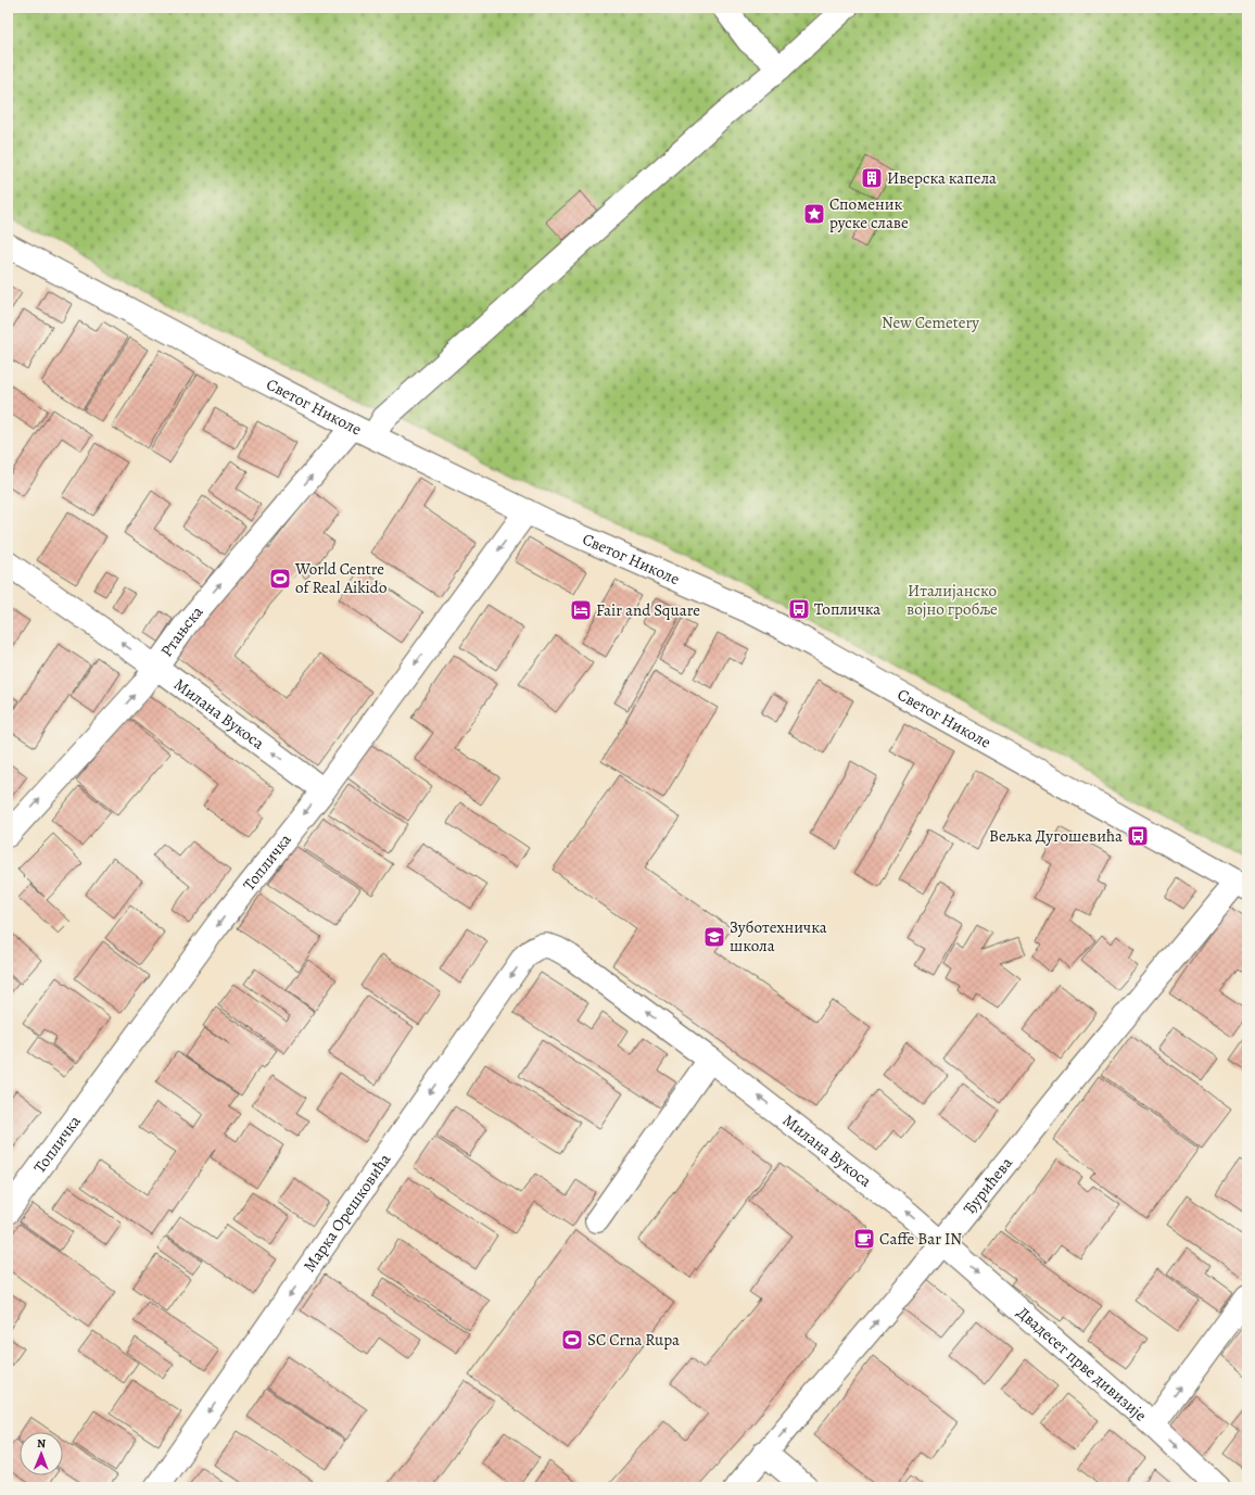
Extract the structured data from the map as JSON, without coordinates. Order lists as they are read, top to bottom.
{
  "streets": {
    "street": [
      "Светог Николе",
      "Ртањска",
      "Милана Вукоса",
      "Топличка",
      "Ђурићева",
      "Марка Орешковића",
      "Двадесет прве дивизије"
    ]
  },
  "crossings": [
    ["Светог Николе", "Ртањска"],
    ["Светог Николе", "Топличка"],
    ["Светог Николе", "Ђурићева"],
    ["Ртањска", "Милана Вукоса"],
    ["Милана Вукоса", "Топличка"],
    ["Милана Вукоса", "Ђурићева"],
    ["Милана Вукоса", "Марка Орешковића"],
    ["Милана Вукоса", "Двадесет прве дивизије"],
    ["Ђурићева", "Двадесет прве дивизије"]
  ],
  "one_way": [
    "Ртањска",
    "Милана Вукоса",
    "Топличка",
    "Марка Орешковића",
    "Двадесет прве дивизије"
  ],
  "parks": ["New Cemetery", "Италијанско војно гробље"],
  "places": {
    "building": ["Иверска капела"],
    "place": ["Споменик руске славе"],
    "sports": ["World Centre of Real Aikido", "SC Crna Rupa"],
    "bus stop": ["Топличка", "Вељка Дугошевића"],
    "hotel": ["Fair and Square"],
    "school or university": ["Зуботехничка школа"],
    "cafe": ["Caffe Bar IN"]
  },
  "north": "top"
}
